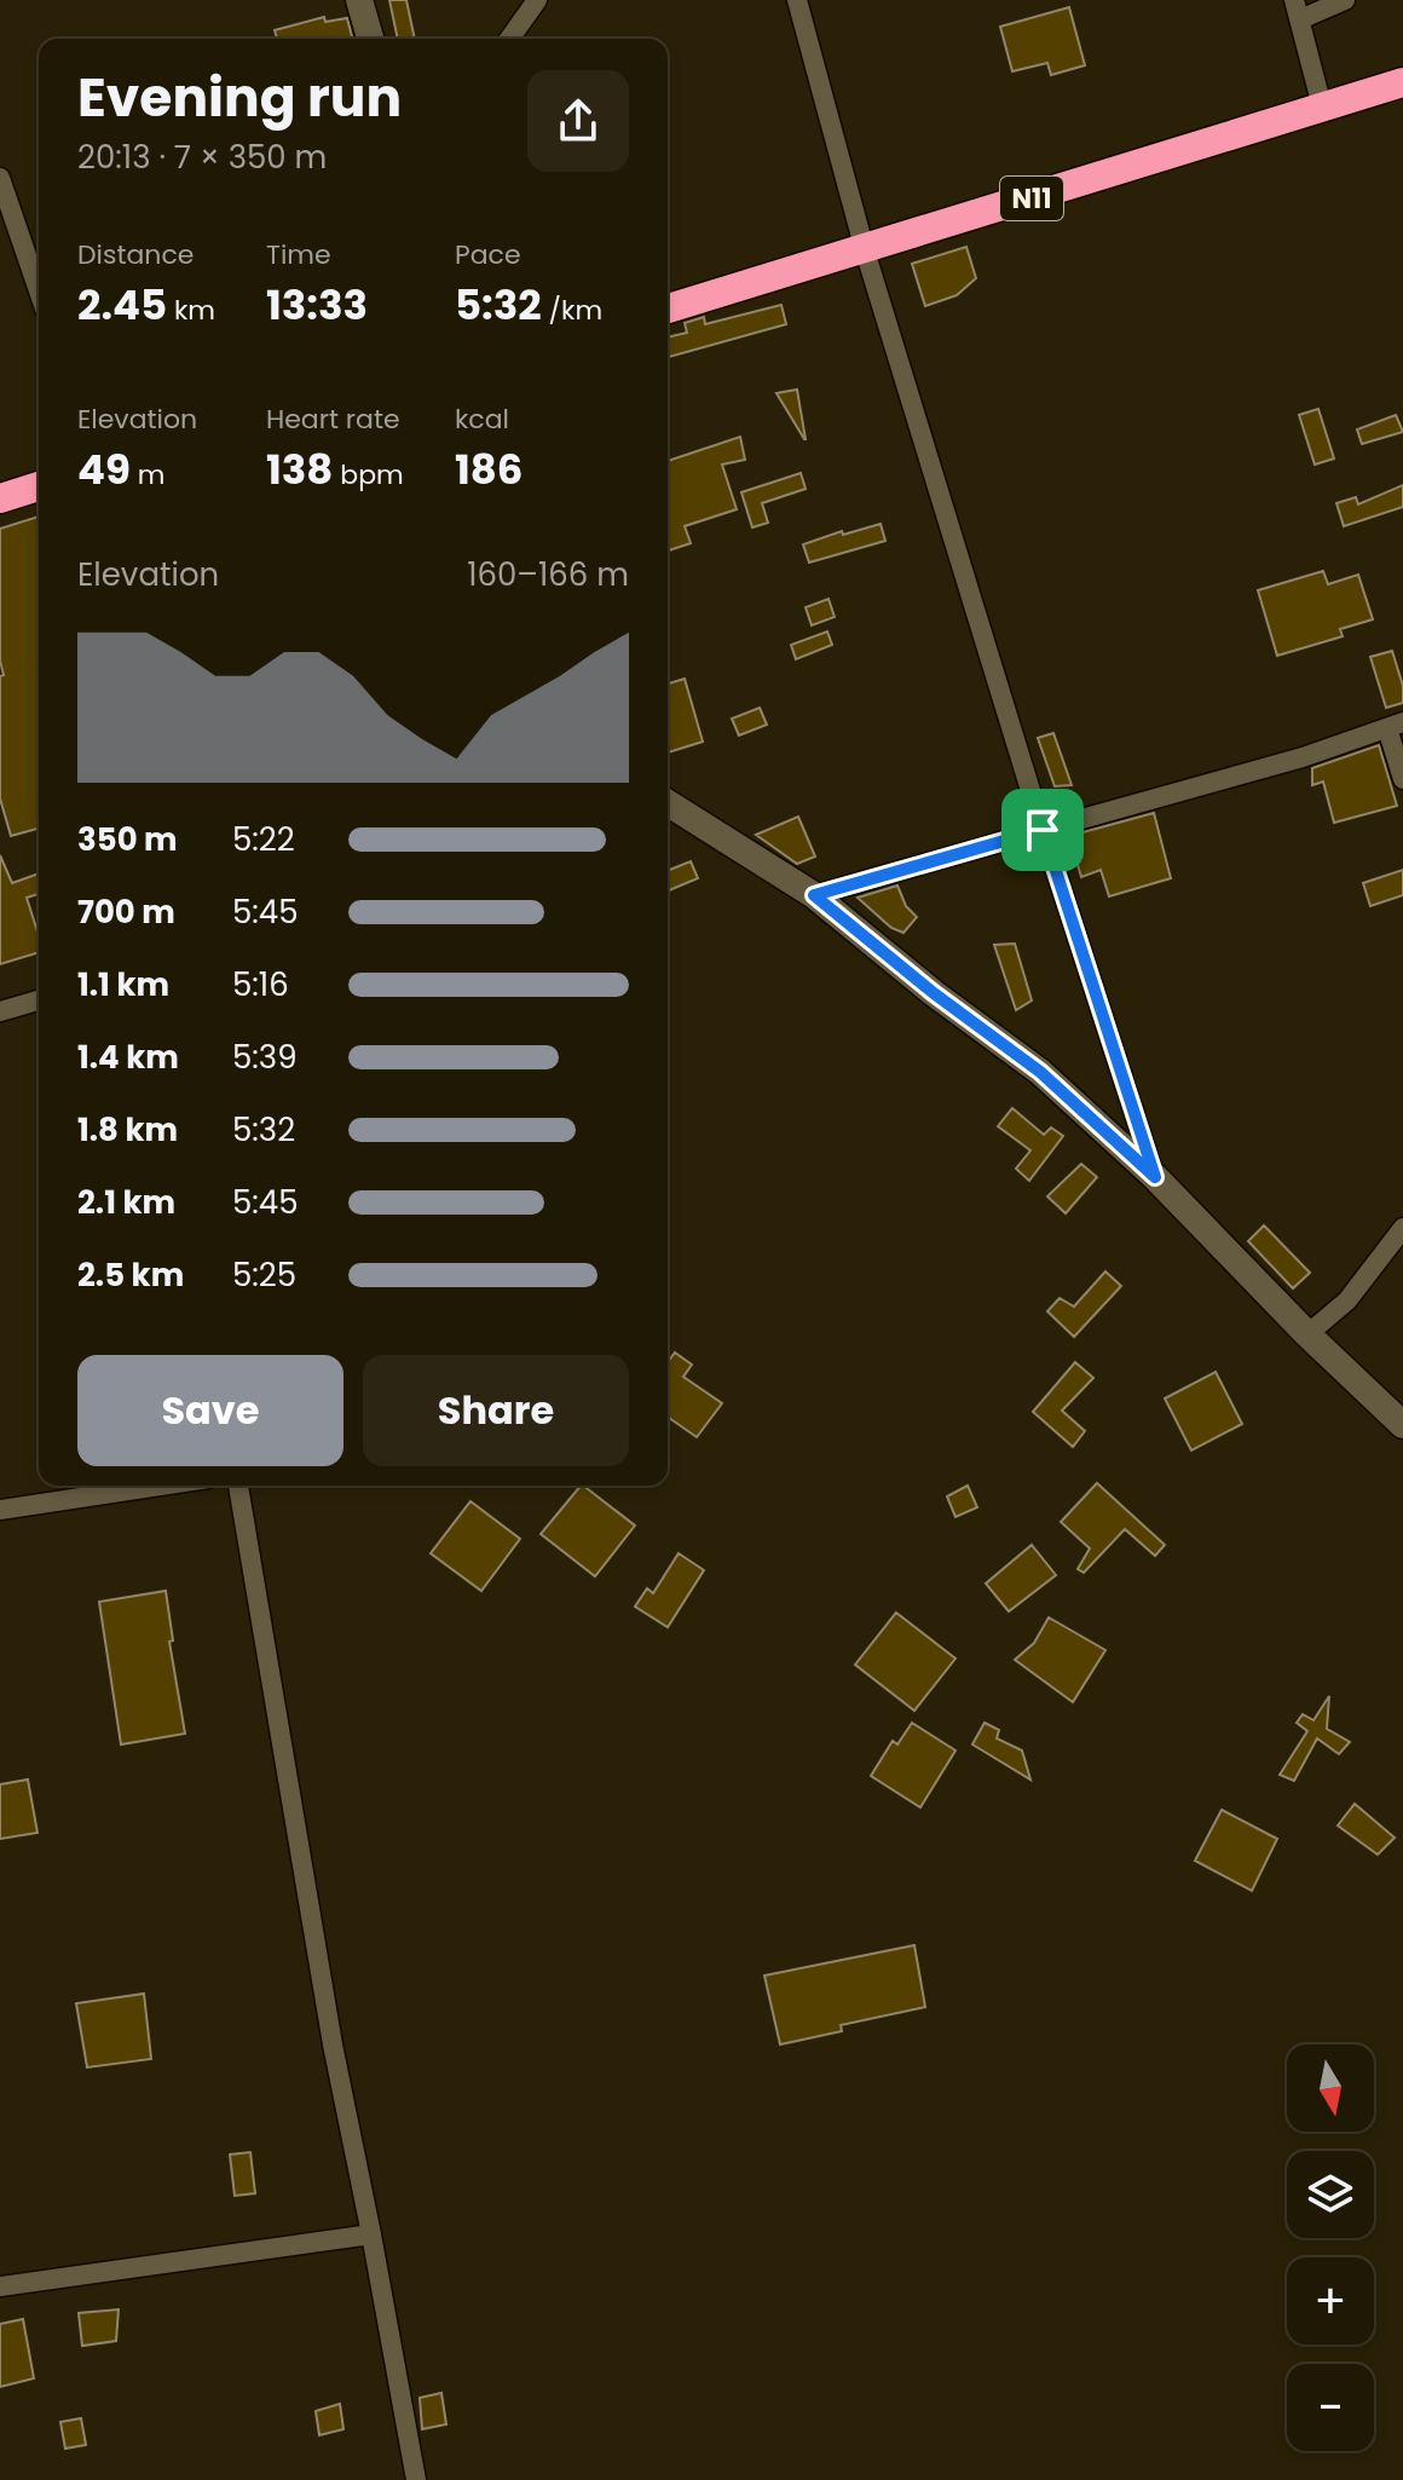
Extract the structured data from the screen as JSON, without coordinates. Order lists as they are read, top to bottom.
{
  "streets": {
    "highway": ["N11"]
  },
  "north": "bottom",
  "page": {
    "heading": ["Evening run", "20:13 · 7 × 350 m"],
    "stats": [
      ["Distance", "2.45 km"],
      ["Time", "13:33"],
      ["Pace", "5:32 /km"],
      ["Elevation", "49 m"],
      ["Heart rate", "138 bpm"],
      ["kcal", "186"]
    ],
    "chart": ["Elevation", "160–166 m"],
    "list": [
      {
        "name": "350 m",
        "note": "5:22"
      },
      {
        "name": "700 m",
        "note": "5:45"
      },
      {
        "name": "1.1 km",
        "note": "5:16"
      },
      {
        "name": "1.4 km",
        "note": "5:39"
      },
      {
        "name": "1.8 km",
        "note": "5:32"
      },
      {
        "name": "2.1 km",
        "note": "5:45"
      },
      {
        "name": "2.5 km",
        "note": "5:25"
      }
    ],
    "buttons": ["Save", "Share"],
    "map_buttons": ["+", "−"]
  }
}
